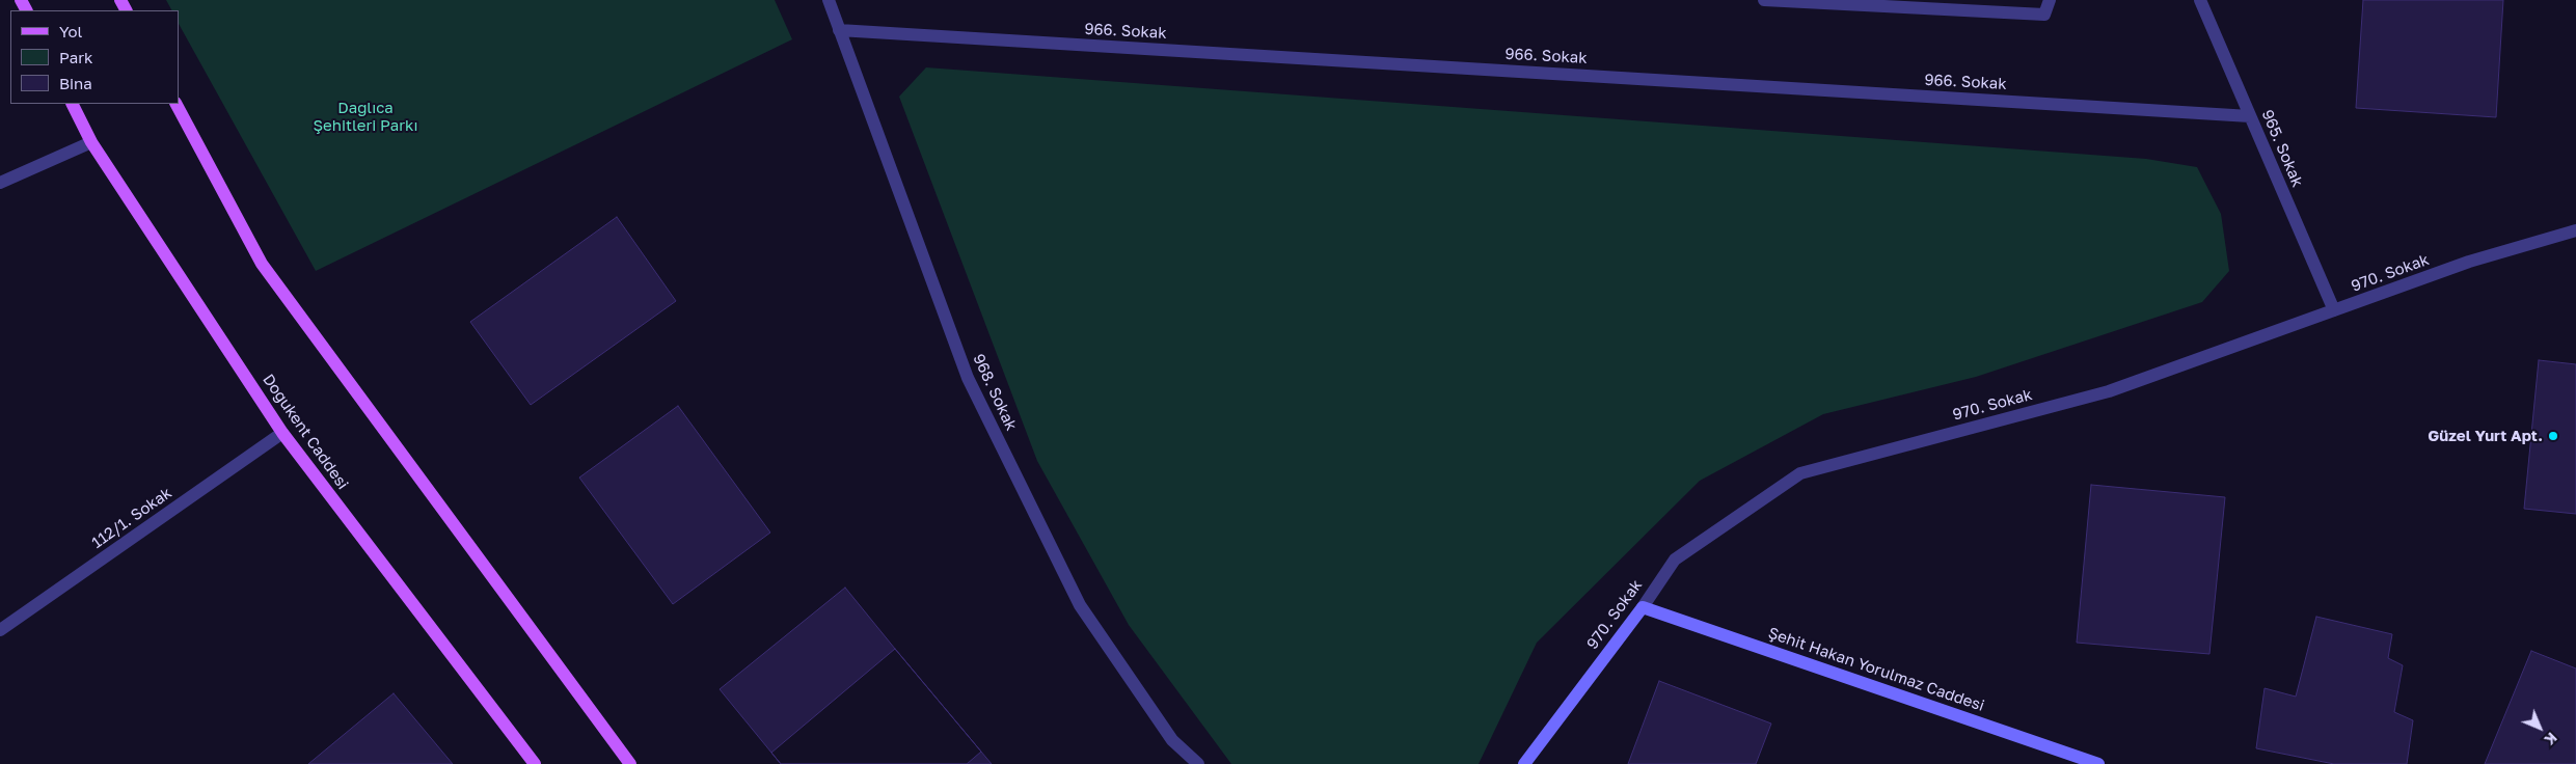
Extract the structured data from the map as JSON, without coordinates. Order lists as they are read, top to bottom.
{
  "streets": {
    "main road": ["Doğukent Caddesi"],
    "street": [
      "966. Sokak",
      "965. Sokak",
      "970. Sokak",
      "968. Sokak",
      "112/1. Sokak",
      "Şehit Hakan Yorulmaz Caddesi"
    ]
  },
  "crossings": [
    ["966. Sokak", "965. Sokak"],
    ["966. Sokak", "968. Sokak"],
    ["965. Sokak", "970. Sokak"],
    ["970. Sokak", "Şehit Hakan Yorulmaz Caddesi"],
    ["Doğukent Caddesi", "112/1. Sokak"]
  ],
  "parks": ["Dağlıca Şehitleri Parkı"],
  "places": ["Güzel Yurt Apt."],
  "legend": ["Yol", "Park", "Bina"],
  "north": "bottom right"
}
